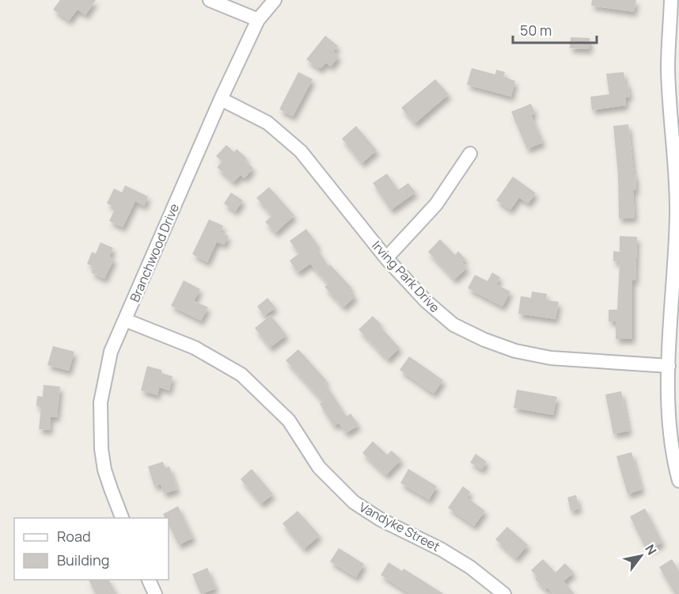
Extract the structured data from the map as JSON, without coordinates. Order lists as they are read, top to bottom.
{
  "streets": {
    "street": ["Branchwood Drive", "Irving Park Drive", "Vandyke Street"]
  },
  "crossings": [
    ["Branchwood Drive", "Irving Park Drive"],
    ["Branchwood Drive", "Vandyke Street"]
  ],
  "legend": ["Road", "Building"],
  "scale_bar": "50 m",
  "north": "top right"
}
